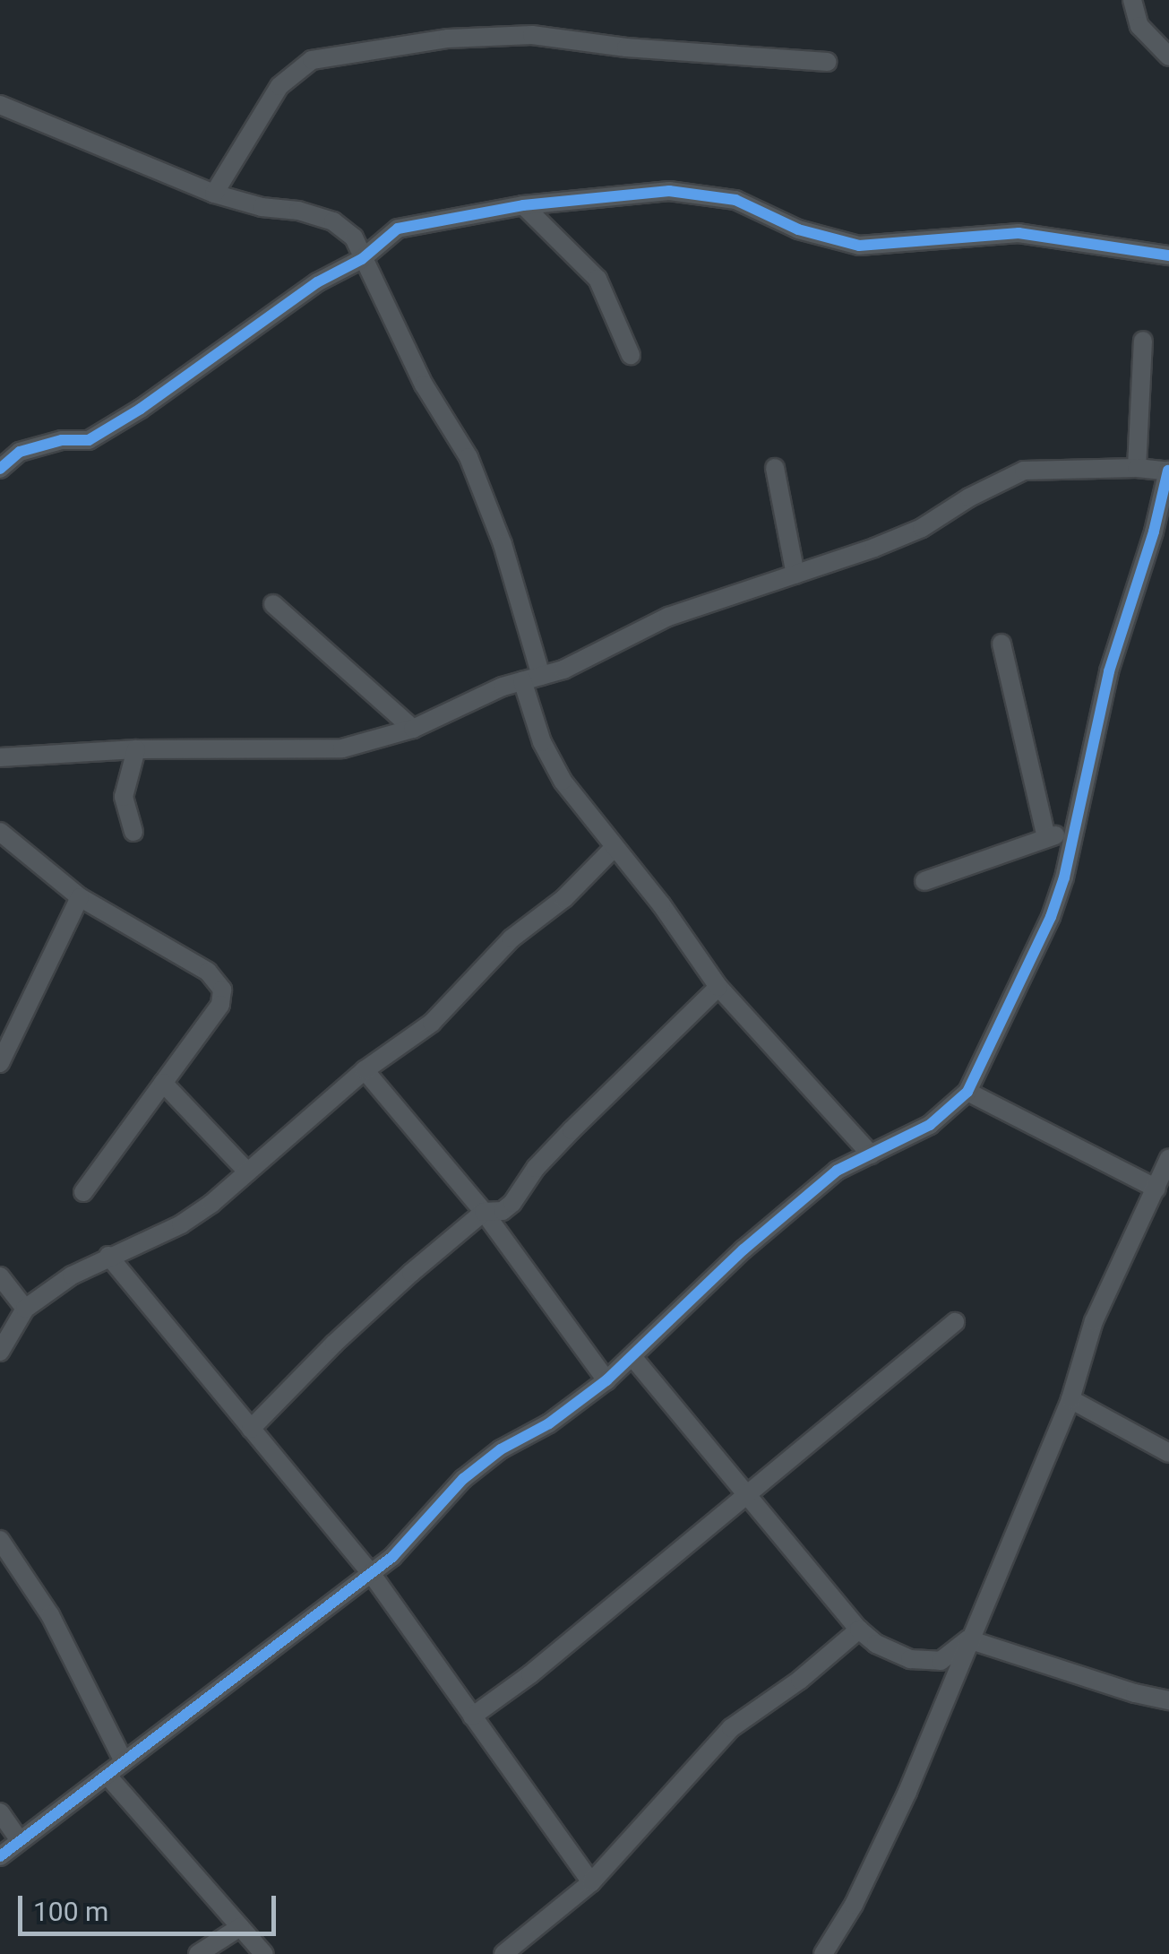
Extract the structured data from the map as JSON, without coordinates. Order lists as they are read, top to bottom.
{
  "scale_bar": "100 m"
}
